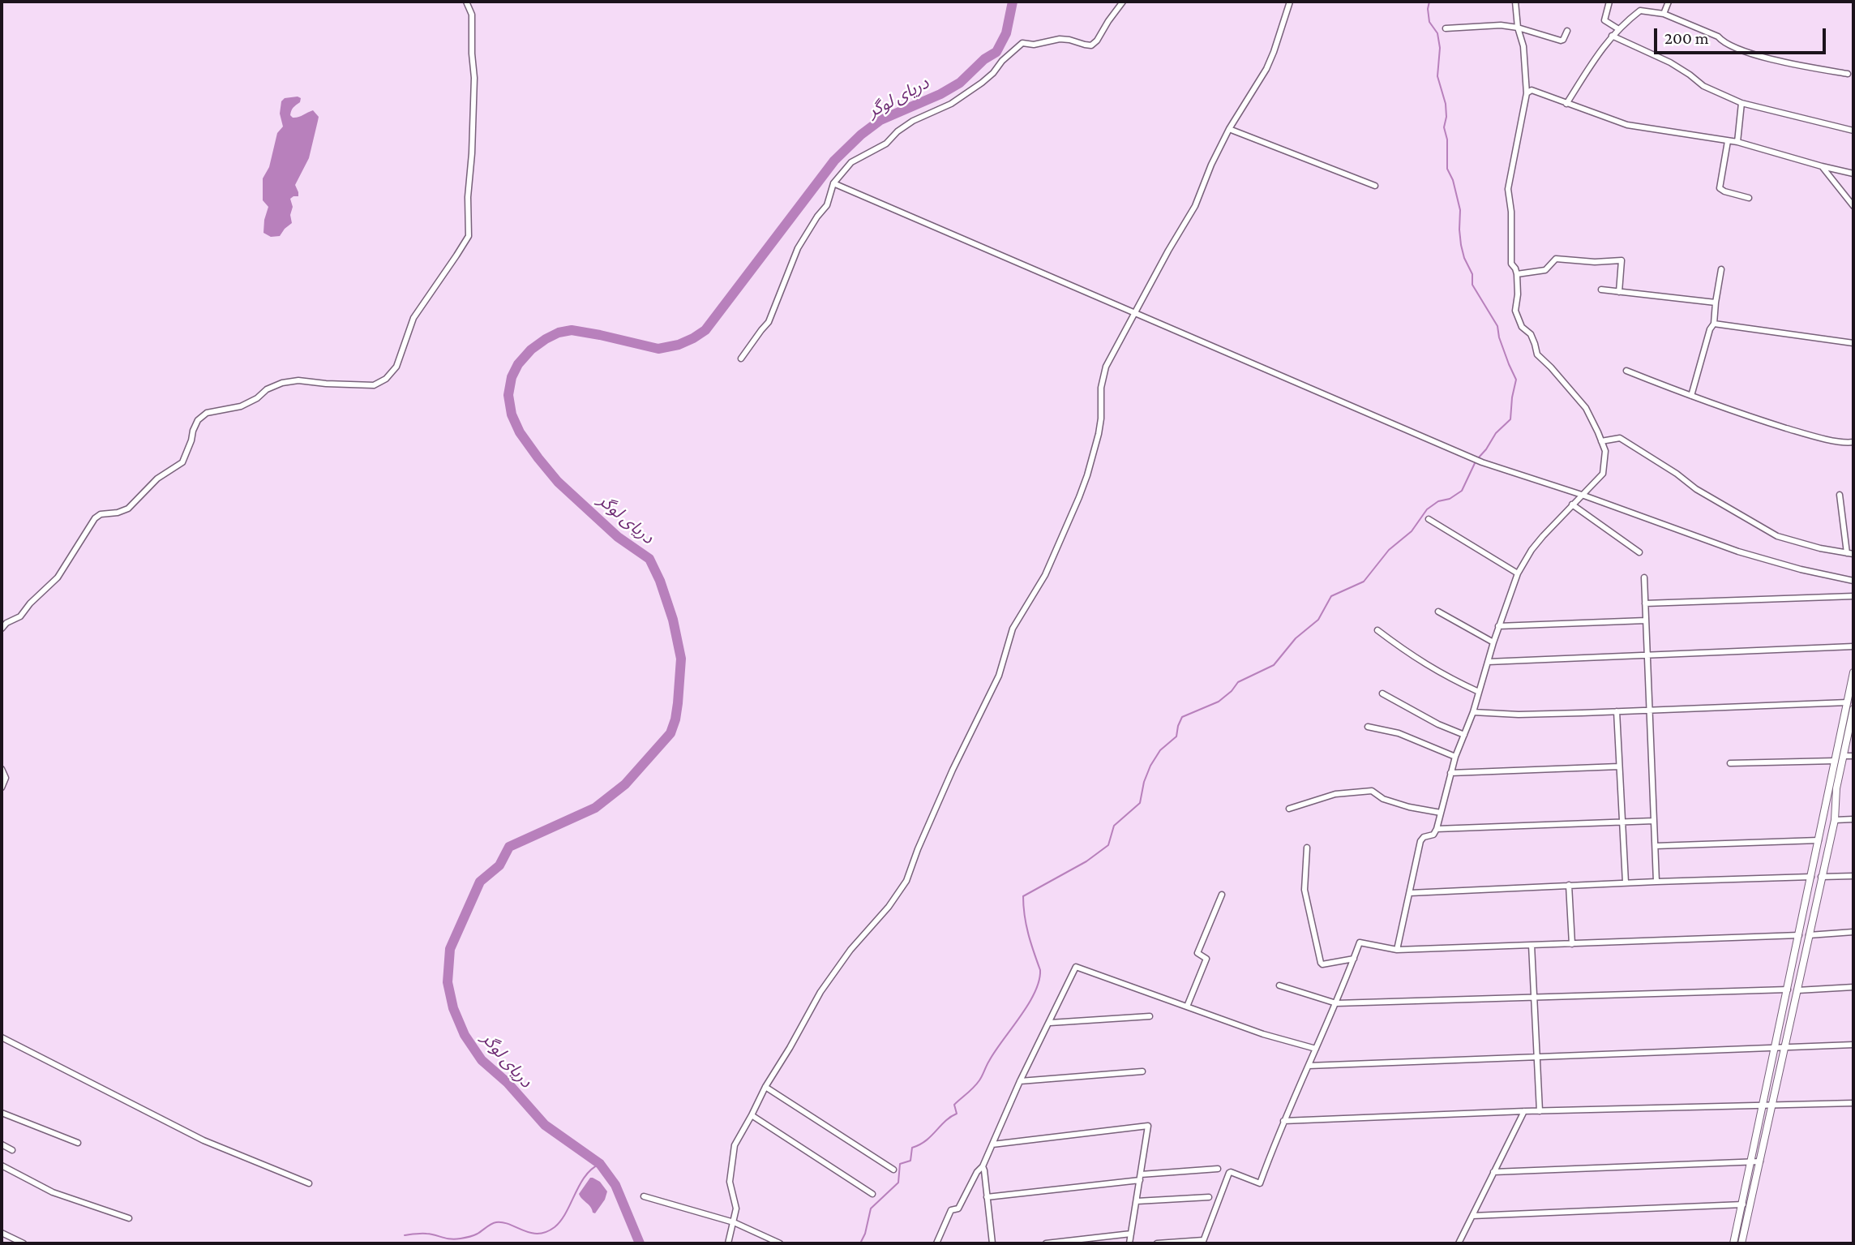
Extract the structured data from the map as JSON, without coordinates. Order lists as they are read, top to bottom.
{
  "water": ["دریای لوگر"],
  "scale_bar": "200 m"
}
